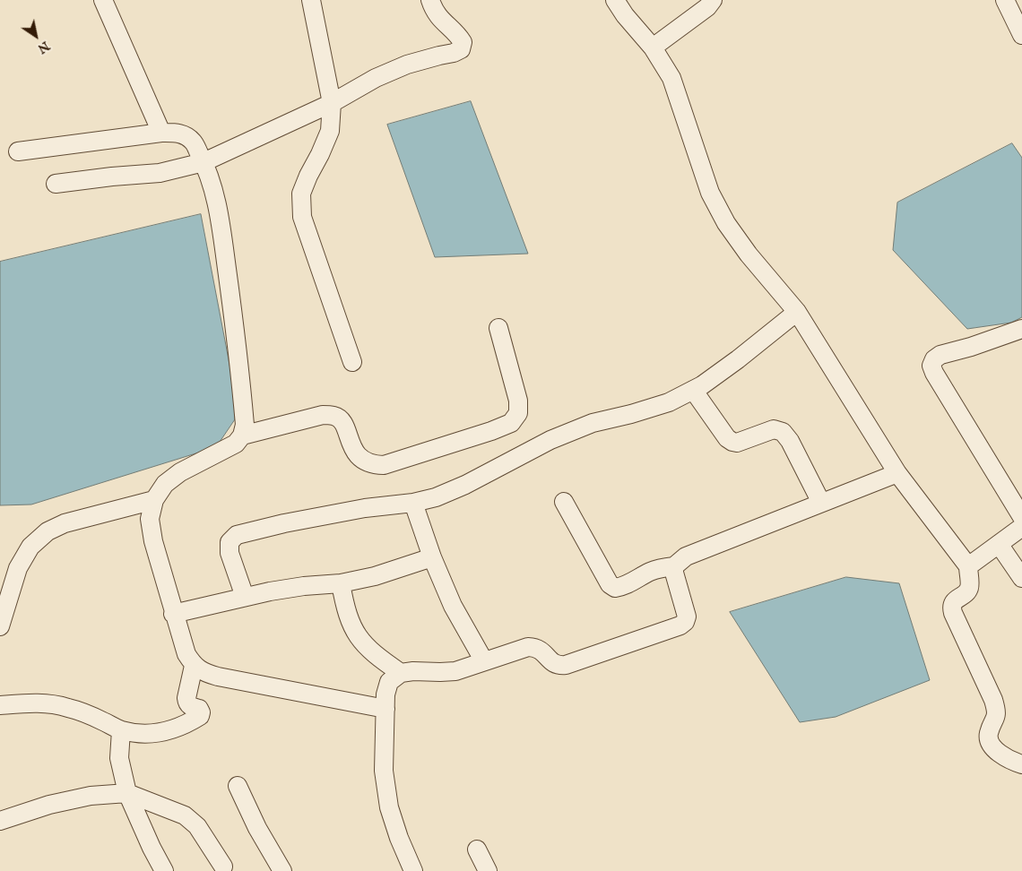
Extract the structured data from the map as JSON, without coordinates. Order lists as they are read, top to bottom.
{
  "north": "bottom right"
}
